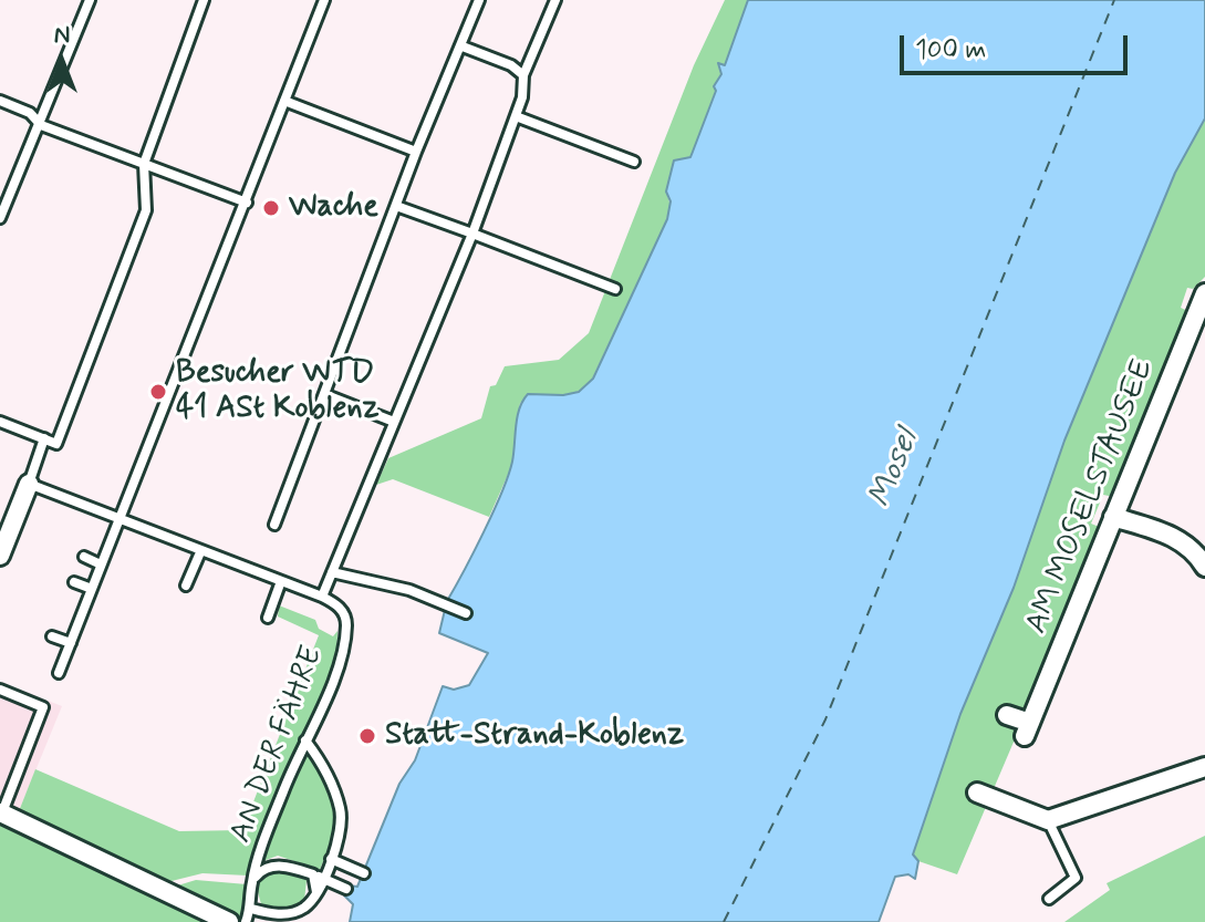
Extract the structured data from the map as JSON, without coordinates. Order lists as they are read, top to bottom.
{
  "streets": {
    "street": ["AM MOSELSTAUSEE"],
    "lane": ["AN DER FÄHRE"]
  },
  "water": ["Mosel"],
  "places": ["Wache", "Besucher WTD 41 ASt Koblenz", "Statt-Strand-Koblenz"],
  "scale_bar": "100 m",
  "north": "top"
}
